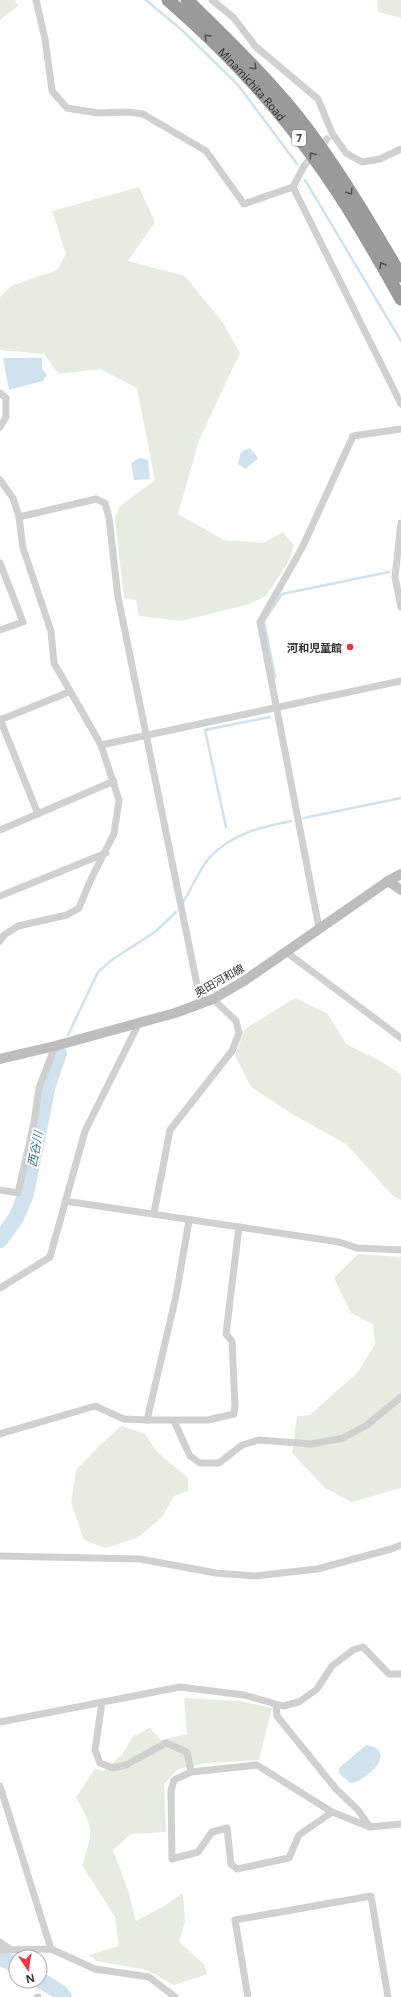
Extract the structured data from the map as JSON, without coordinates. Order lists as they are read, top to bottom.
{
  "streets": {
    "highway": ["Minamichita Road", "7"],
    "main road": ["奥田河和線"]
  },
  "water": ["西谷川"],
  "places": ["河和児童館"],
  "north": "bottom"
}
